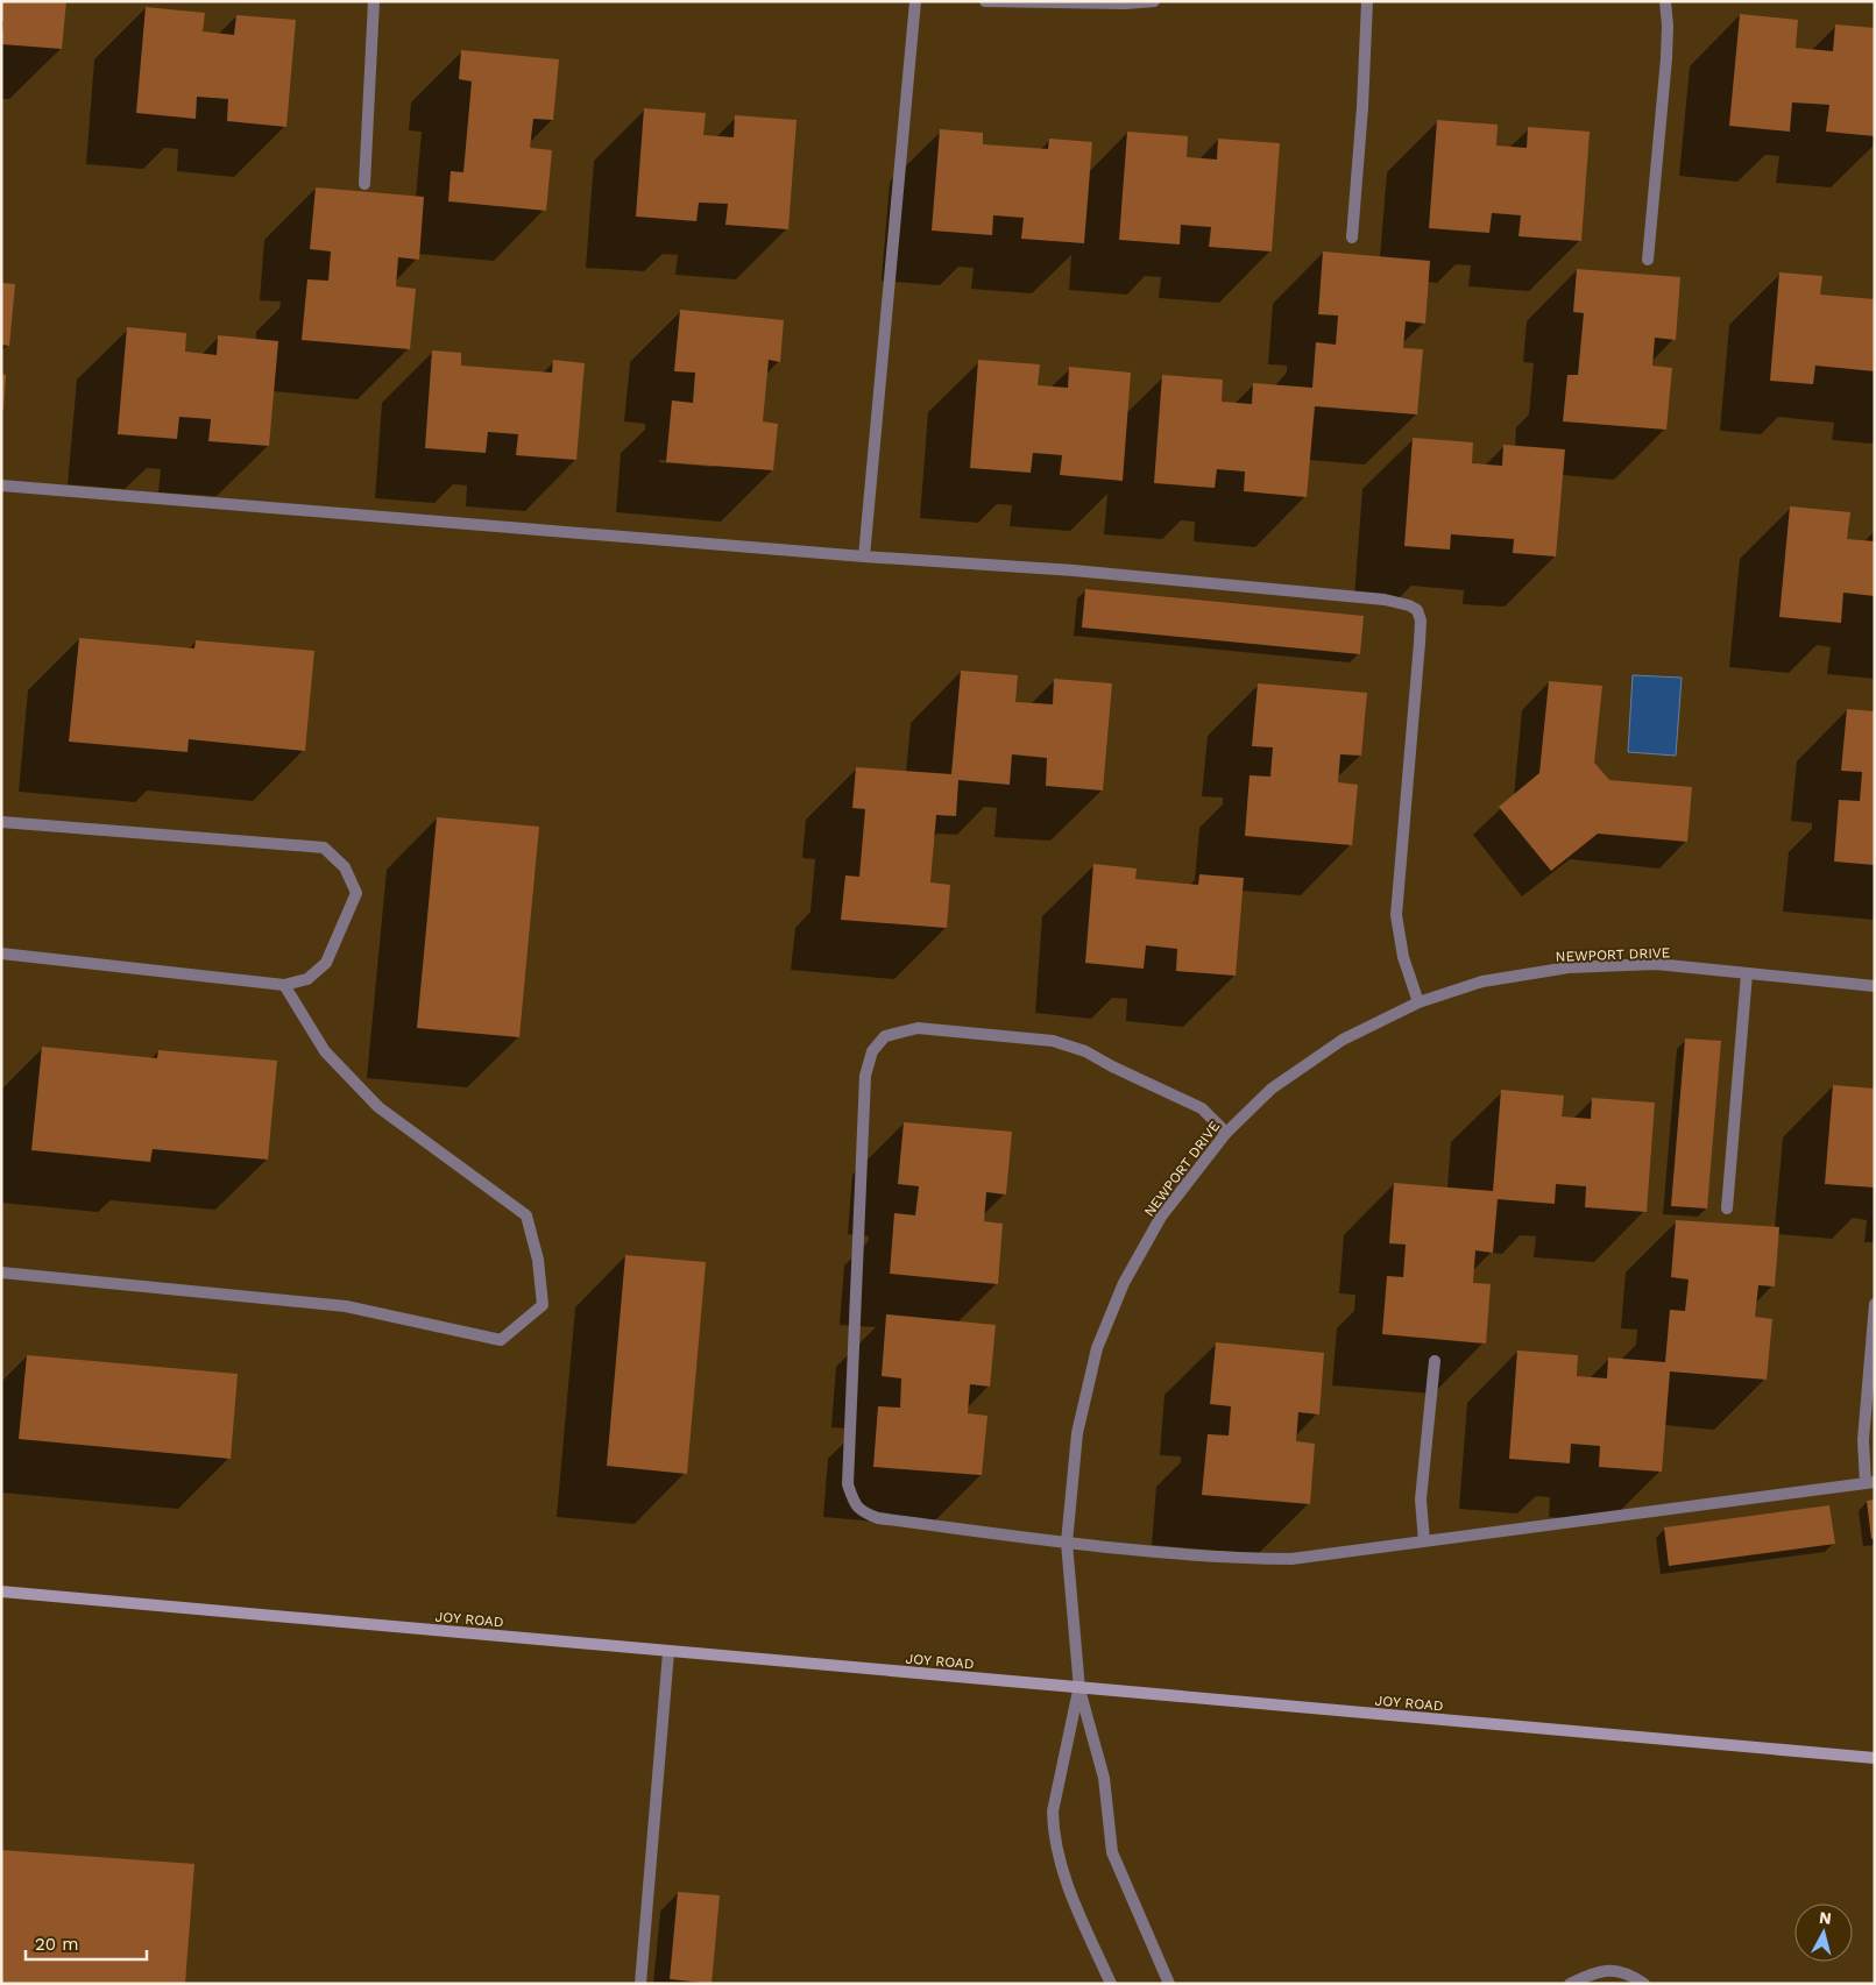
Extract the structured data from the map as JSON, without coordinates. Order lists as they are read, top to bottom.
{
  "streets": {
    "street": ["NEWPORT DRIVE", "JOY ROAD"]
  },
  "crossings": [
    ["NEWPORT DRIVE", "JOY ROAD"]
  ],
  "scale_bar": "20 m",
  "north": "top"
}
